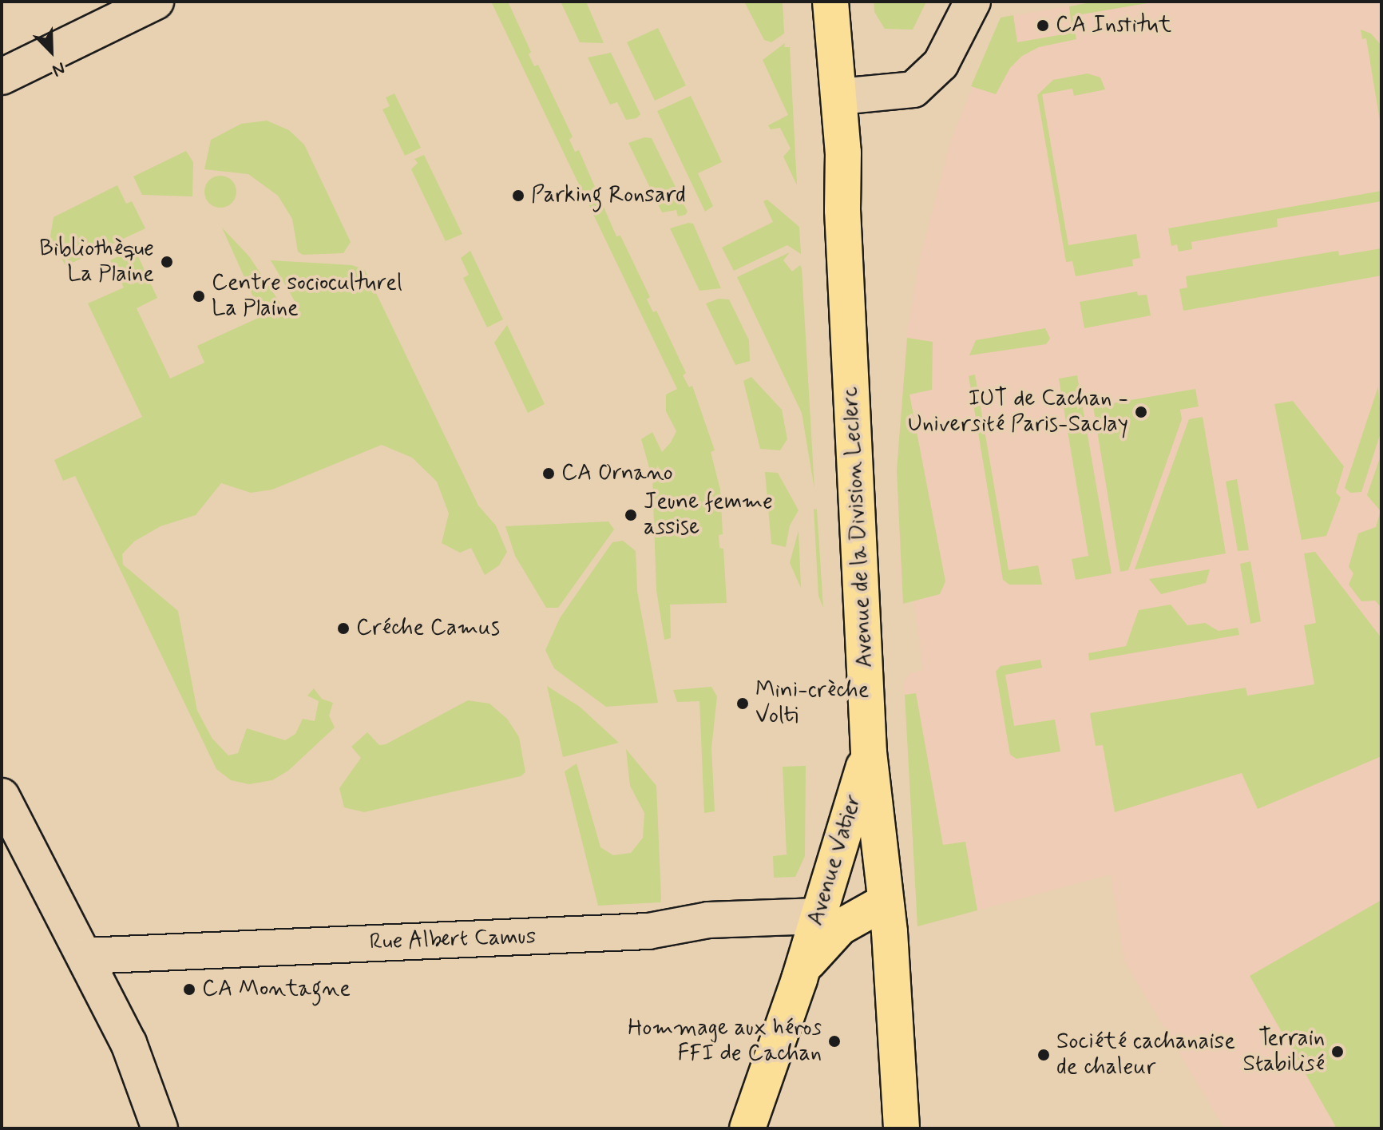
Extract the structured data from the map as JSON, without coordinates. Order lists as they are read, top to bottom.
{
  "streets": {
    "main road": ["Avenue de la Division Leclerc", "Avenue Vatier"],
    "street": ["Rue Albert Camus"]
  },
  "crossings": [
    ["Avenue de la Division Leclerc", "Avenue Vatier"],
    ["Avenue Vatier", "Rue Albert Camus"]
  ],
  "places": [
    "CA Institut",
    "Parking Ronsard",
    "Bibliothèque La Plaine",
    "Centre socioculturel La Plaine",
    "IUT de Cachan - Université Paris-Saclay",
    "CA Ornano",
    "Jeune femme assise",
    "Créche Camus",
    "Mini-crèche Volti",
    "CA Montagne",
    "Hommage aux héros FFI de Cachan",
    "Terrain Stabilisé",
    "Société cachanaise de chaleur"
  ],
  "north": "bottom right"
}
